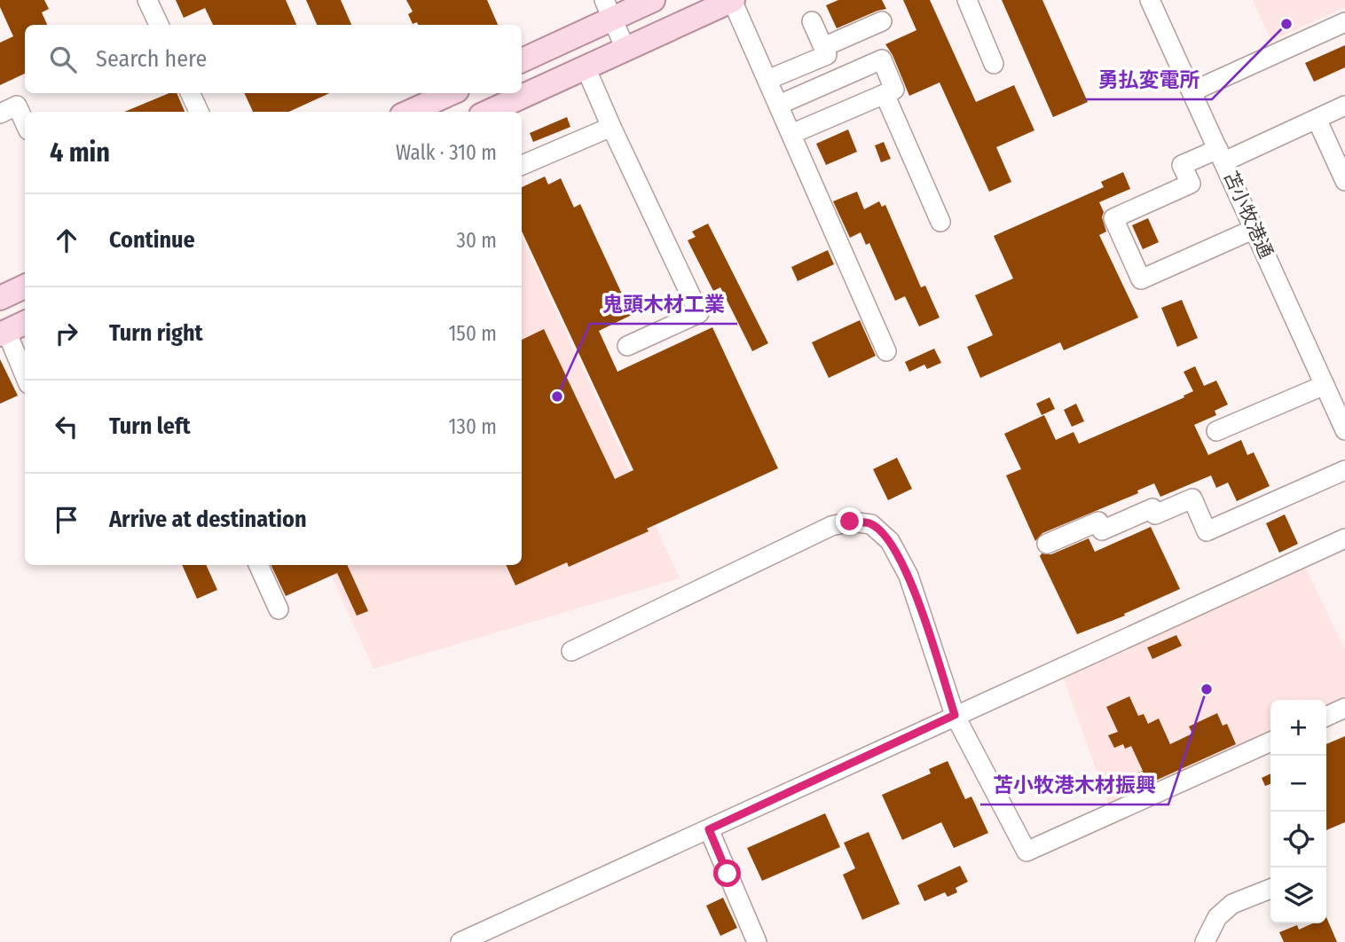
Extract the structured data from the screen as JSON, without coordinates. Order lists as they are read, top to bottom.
{
  "streets": {
    "street": ["苫小牧港通"]
  },
  "places": ["勇払変電所", "鬼頭木材工業", "苫小牧港木材振興"],
  "page": {
    "search": "Search here",
    "heading": ["4 min", "Walk · 310 m"],
    "list": [
      ["Continue", "30 m"],
      ["Turn right", "150 m"],
      ["Turn left", "130 m"],
      "Arrive at destination"
    ],
    "map_buttons": ["+", "−"]
  }
}
